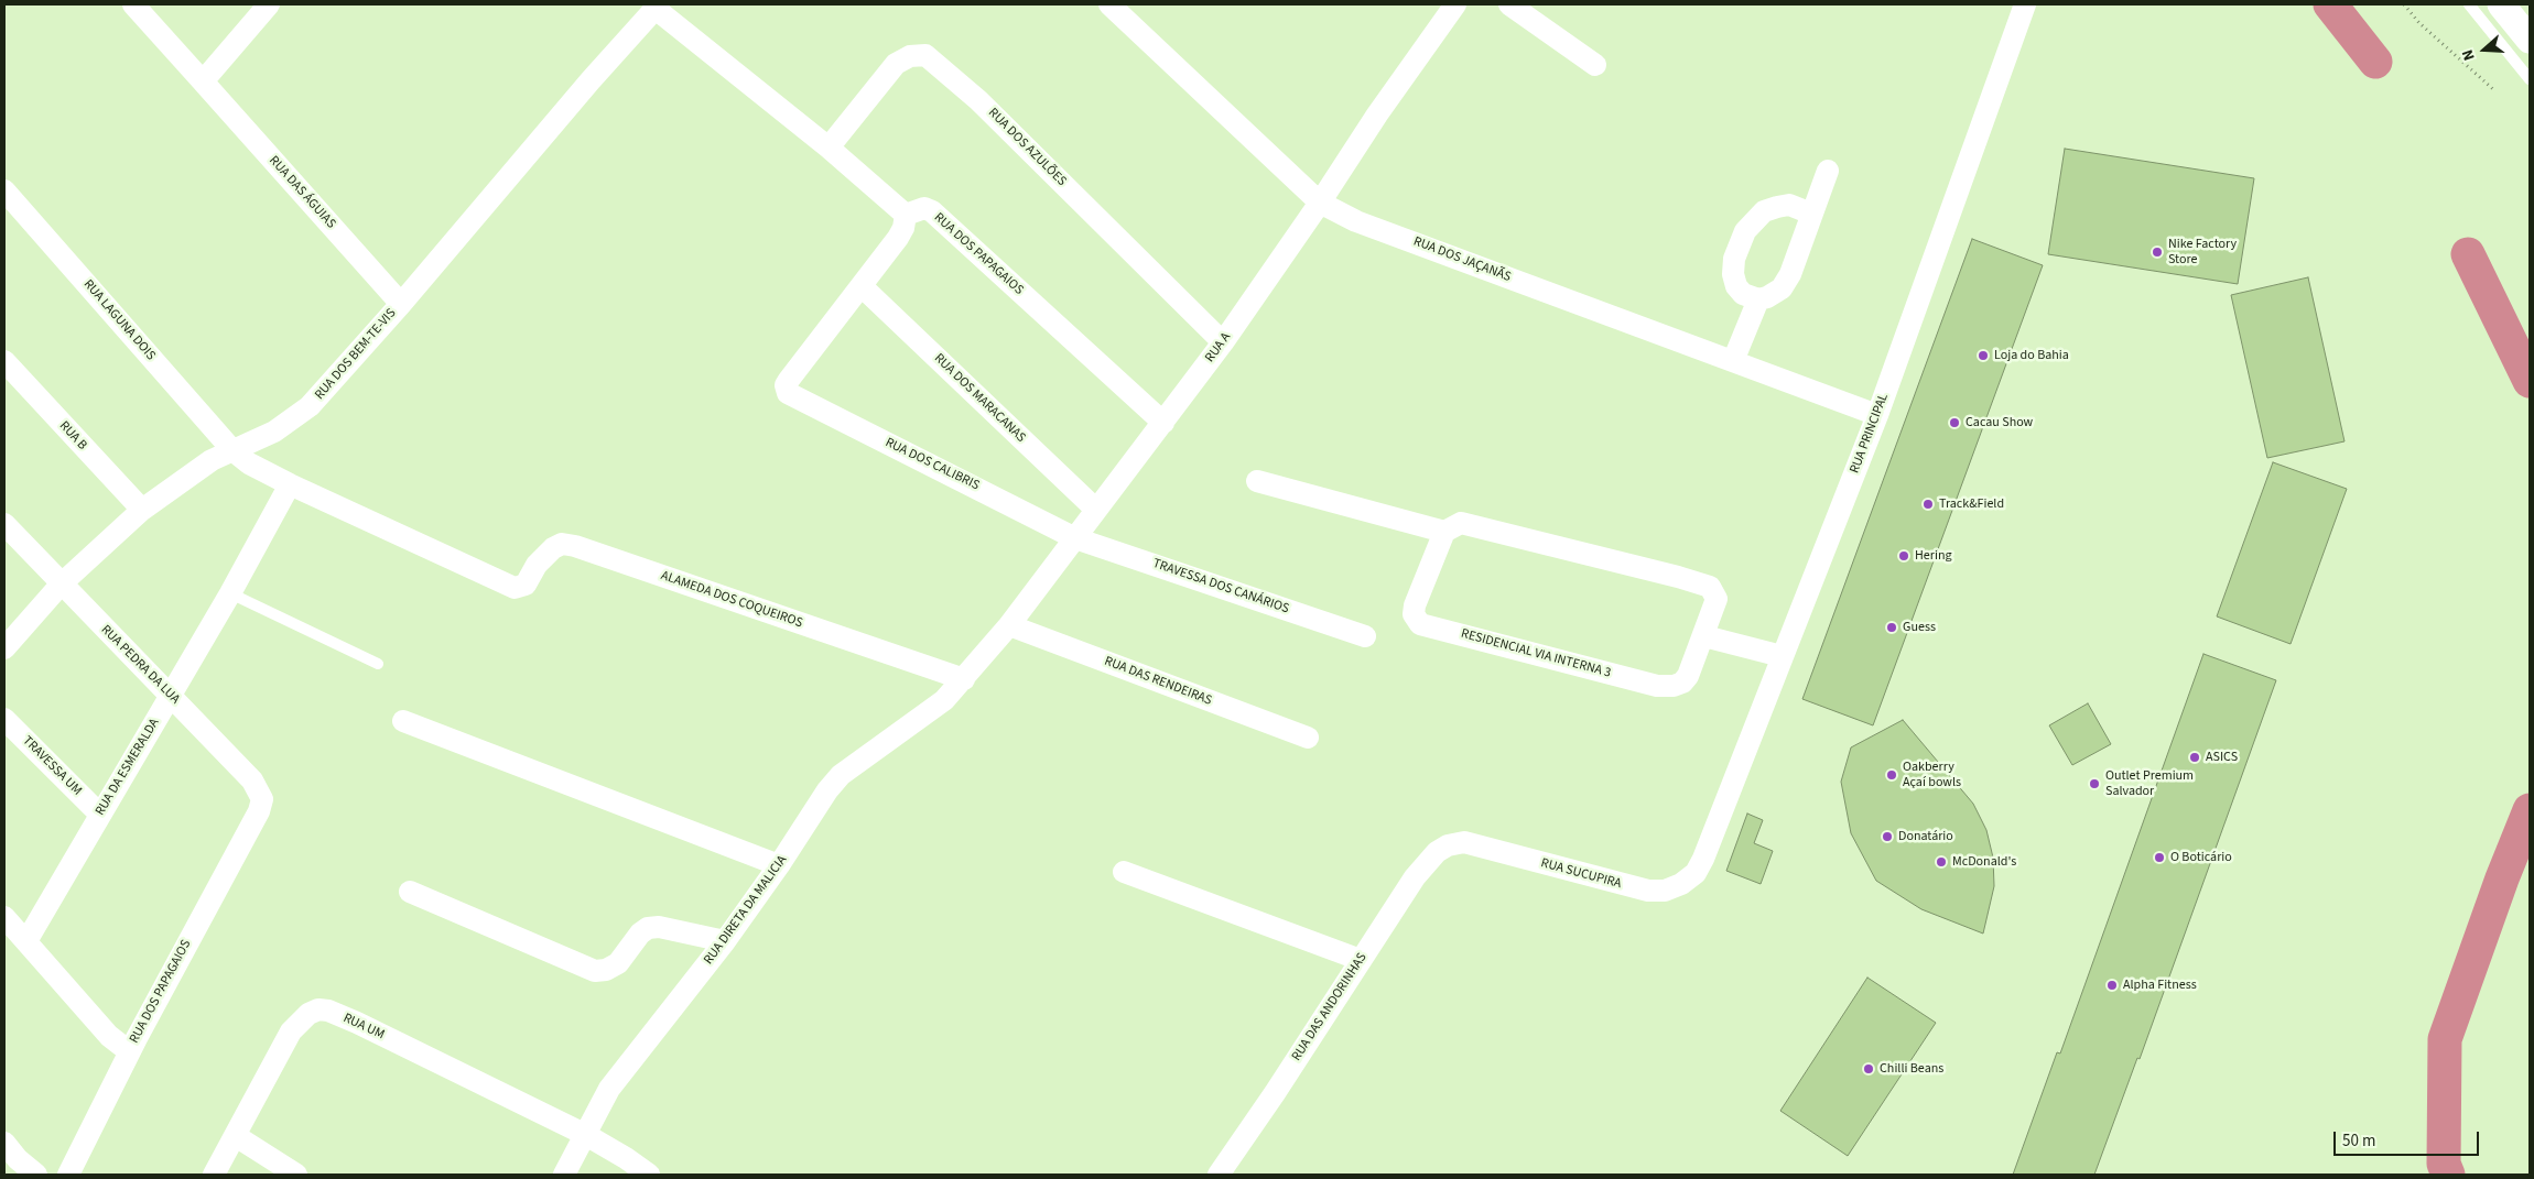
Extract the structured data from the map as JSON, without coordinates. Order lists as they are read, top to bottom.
{
  "streets": {
    "street": [
      "RUA DOS AZULÕES",
      "RUA DAS ÁGUIAS",
      "RUA DOS PAPAGAIOS",
      "RUA DOS JAÇANÃS",
      "RUA LAGUNA DOIS",
      "RUA A",
      "RUA DOS BEM-TE-VIS",
      "RUA DOS MARACANAS",
      "RUA PRINCIPAL",
      "RUA B",
      "RUA DOS CALIBRIS",
      "TRAVESSA DOS CANÁRIOS",
      "ALAMEDA DOS COQUEIROS",
      "RESIDENCIAL VIA INTERNA 3",
      "RUA PEDRA DA LUA",
      "RUA DAS RENDEIRAS",
      "TRAVESSA UM",
      "RUA DA ESMERALDA",
      "RUA SUCUPIRA",
      "RUA DIRETA DA MALICIA",
      "RUA DAS ANDORINHAS",
      "RUA UM"
    ]
  },
  "crossings": [
    ["RUA DOS AZULÕES", "RUA A"],
    ["RUA DAS ÁGUIAS", "RUA DOS BEM-TE-VIS"],
    ["RUA DOS PAPAGAIOS", "RUA A"],
    ["RUA DOS PAPAGAIOS", "RUA PEDRA DA LUA"],
    ["RUA DOS JAÇANÃS", "RUA A"],
    ["RUA DOS JAÇANÃS", "RUA PRINCIPAL"],
    ["RUA LAGUNA DOIS", "RUA DOS BEM-TE-VIS"],
    ["RUA LAGUNA DOIS", "ALAMEDA DOS COQUEIROS"],
    ["RUA LAGUNA DOIS", "RUA DA ESMERALDA"],
    ["RUA A", "RUA DOS MARACANAS"],
    ["RUA A", "RUA DOS CALIBRIS"],
    ["RUA A", "TRAVESSA DOS CANÁRIOS"],
    ["RUA A", "ALAMEDA DOS COQUEIROS"],
    ["RUA A", "RUA DAS RENDEIRAS"],
    ["RUA A", "RUA DIRETA DA MALICIA"],
    ["RUA DOS BEM-TE-VIS", "RUA B"],
    ["RUA DOS BEM-TE-VIS", "RUA PEDRA DA LUA"],
    ["RUA DOS MARACANAS", "RUA DOS CALIBRIS"],
    ["RUA PRINCIPAL", "RUA SUCUPIRA"],
    ["RUA DOS CALIBRIS", "TRAVESSA DOS CANÁRIOS"],
    ["ALAMEDA DOS COQUEIROS", "RUA DIRETA DA MALICIA"],
    ["RUA PEDRA DA LUA", "RUA DA ESMERALDA"],
    ["TRAVESSA UM", "RUA DA ESMERALDA"],
    ["RUA SUCUPIRA", "RUA DAS ANDORINHAS"],
    ["RUA DIRETA DA MALICIA", "RUA UM"]
  ],
  "places": [
    "Nike Factory Store",
    "Loja do Bahia",
    "Cacau Show",
    "Track&Field",
    "Hering",
    "Guess",
    "ASICS",
    "Oakberry Açaí bowls",
    "Outlet Premium Salvador",
    "Donatário",
    "O Boticário",
    "McDonald's",
    "Alpha Fitness",
    "Chilli Beans"
  ],
  "scale_bar": "50 m",
  "north": "left"
}
